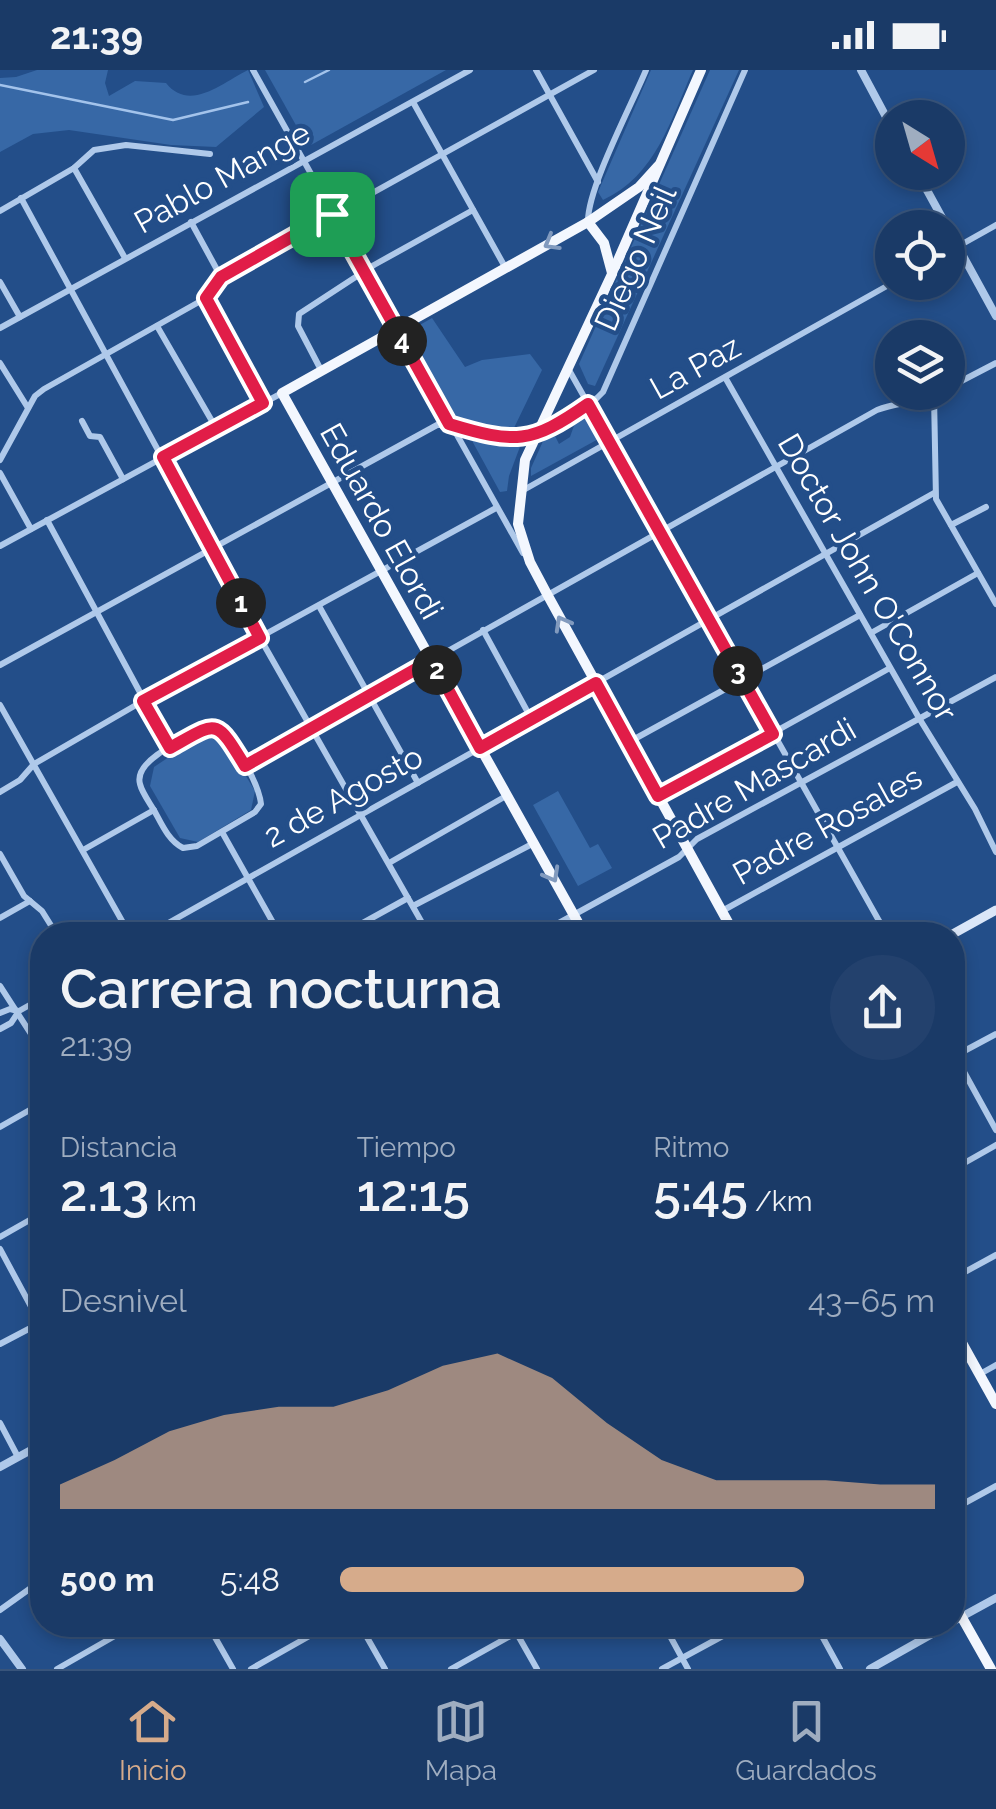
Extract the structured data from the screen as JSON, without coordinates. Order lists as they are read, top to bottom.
{
  "streets": {
    "main road": ["Eduardo Elordi"],
    "street": [
      "Pablo Mange",
      "Diego Neil",
      "La Paz",
      "Doctor John O'Connor",
      "Padre Mascardi",
      "2 de Agosto",
      "Padre Rosales"
    ]
  },
  "crossings": [
    ["La Paz", "Doctor John O'Connor"],
    ["Eduardo Elordi", "Padre Mascardi"],
    ["Eduardo Elordi", "2 de Agosto"],
    ["Doctor John O'Connor", "Padre Mascardi"],
    ["Doctor John O'Connor", "2 de Agosto"],
    ["Doctor John O'Connor", "Padre Rosales"]
  ],
  "north": "bottom right",
  "page": {
    "status": "21:39",
    "pins": [
      "4",
      "1",
      "2",
      "3"
    ],
    "heading": ["Carrera nocturna", "21:39"],
    "stats": [
      ["Distancia", "2.13 km"],
      ["Tiempo", "12:15"],
      ["Ritmo", "5:45 /km"]
    ],
    "chart": ["Desnivel", "43–65 m"],
    "list": [
      {
        "name": "500 m",
        "note": "5:48"
      }
    ],
    "tabs": ["Inicio", "Mapa", "Guardados"]
  }
}
